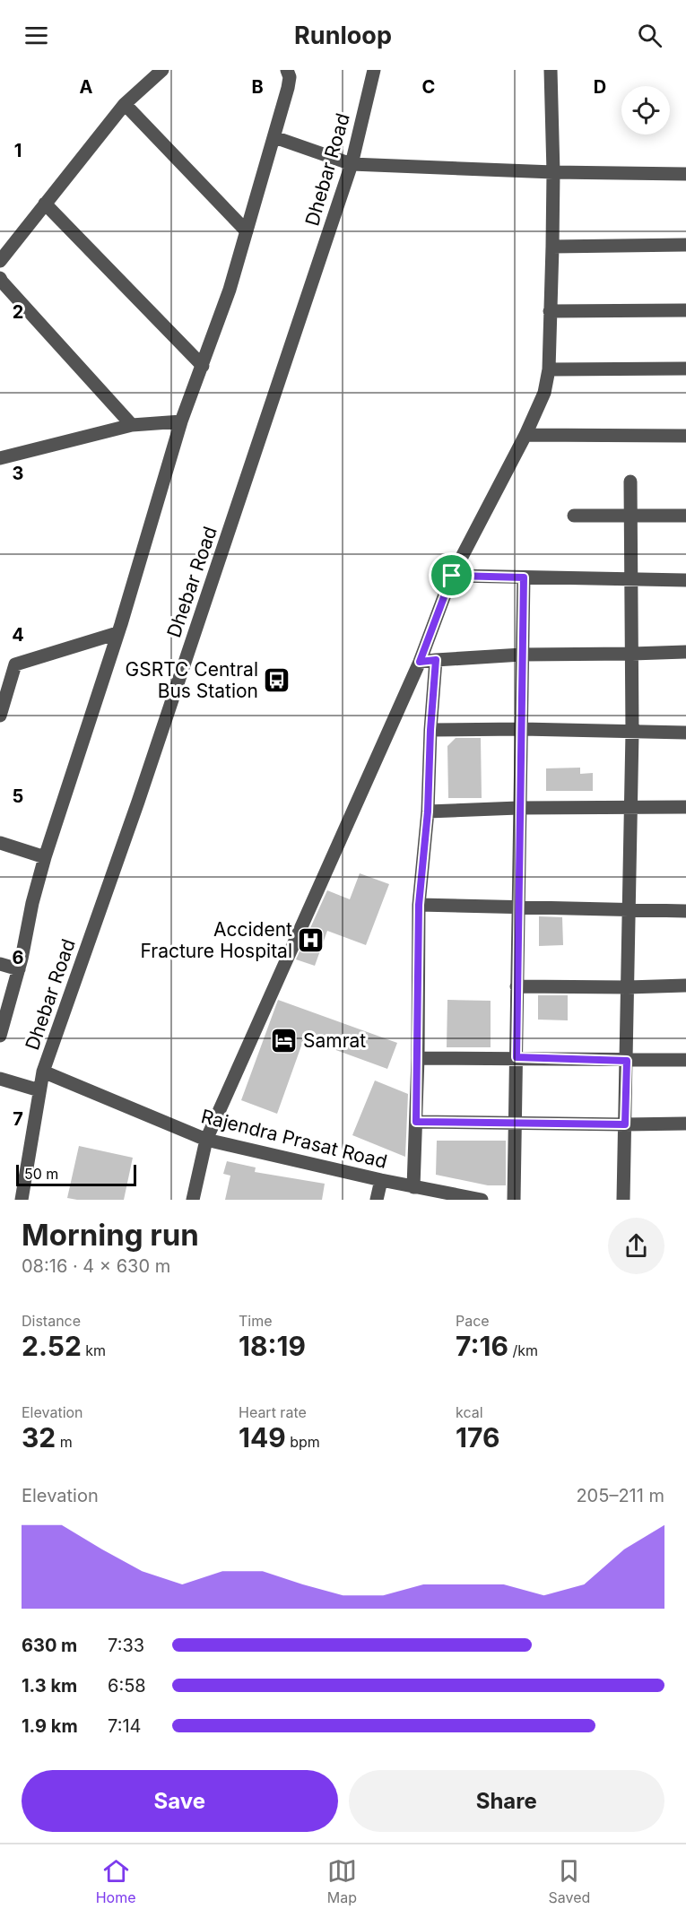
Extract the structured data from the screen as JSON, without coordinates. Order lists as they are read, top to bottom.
{
  "streets": {
    "street": ["Dhebar Road", "Rajendra Prasat Road"]
  },
  "crossings": [
    ["Dhebar Road", "Rajendra Prasat Road"]
  ],
  "places": {
    "bus stop": ["GSRTC Central Bus Station"],
    "hospital": ["Accident Fracture Hospital"],
    "hotel": ["Samrat"]
  },
  "scale_bar": "50 m",
  "page": {
    "header": "Runloop",
    "scale": "50 m",
    "heading": ["Morning run", "08:16 · 4 × 630 m"],
    "stats": [
      ["Distance", "2.52 km"],
      ["Time", "18:19"],
      ["Pace", "7:16 /km"],
      ["Elevation", "32 m"],
      ["Heart rate", "149 bpm"],
      ["kcal", "176"]
    ],
    "chart": ["Elevation", "205–211 m"],
    "list": [
      {
        "name": "630 m",
        "note": "7:33"
      },
      {
        "name": "1.3 km",
        "note": "6:58"
      },
      {
        "name": "1.9 km",
        "note": "7:14"
      }
    ],
    "buttons": ["Save", "Share"],
    "tabs": ["Home", "Map", "Saved"]
  },
  "grid": {
    "columns": [
      "A",
      "B",
      "C",
      "D"
    ],
    "rows": [
      "1",
      "2",
      "3",
      "4",
      "5",
      "6",
      "7"
    ]
  }
}
